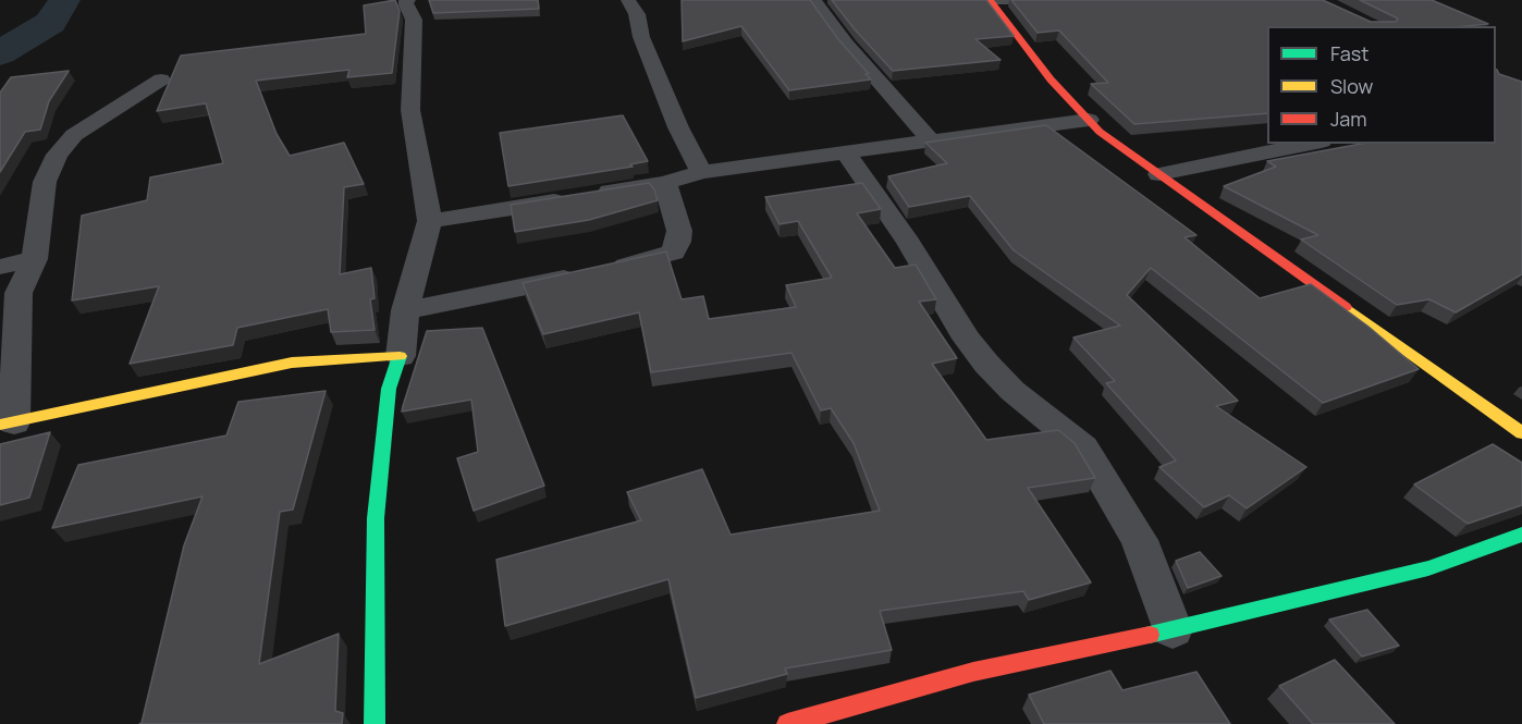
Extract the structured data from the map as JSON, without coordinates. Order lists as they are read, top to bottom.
{
  "legend": ["Fast", "Slow", "Jam"]
}
